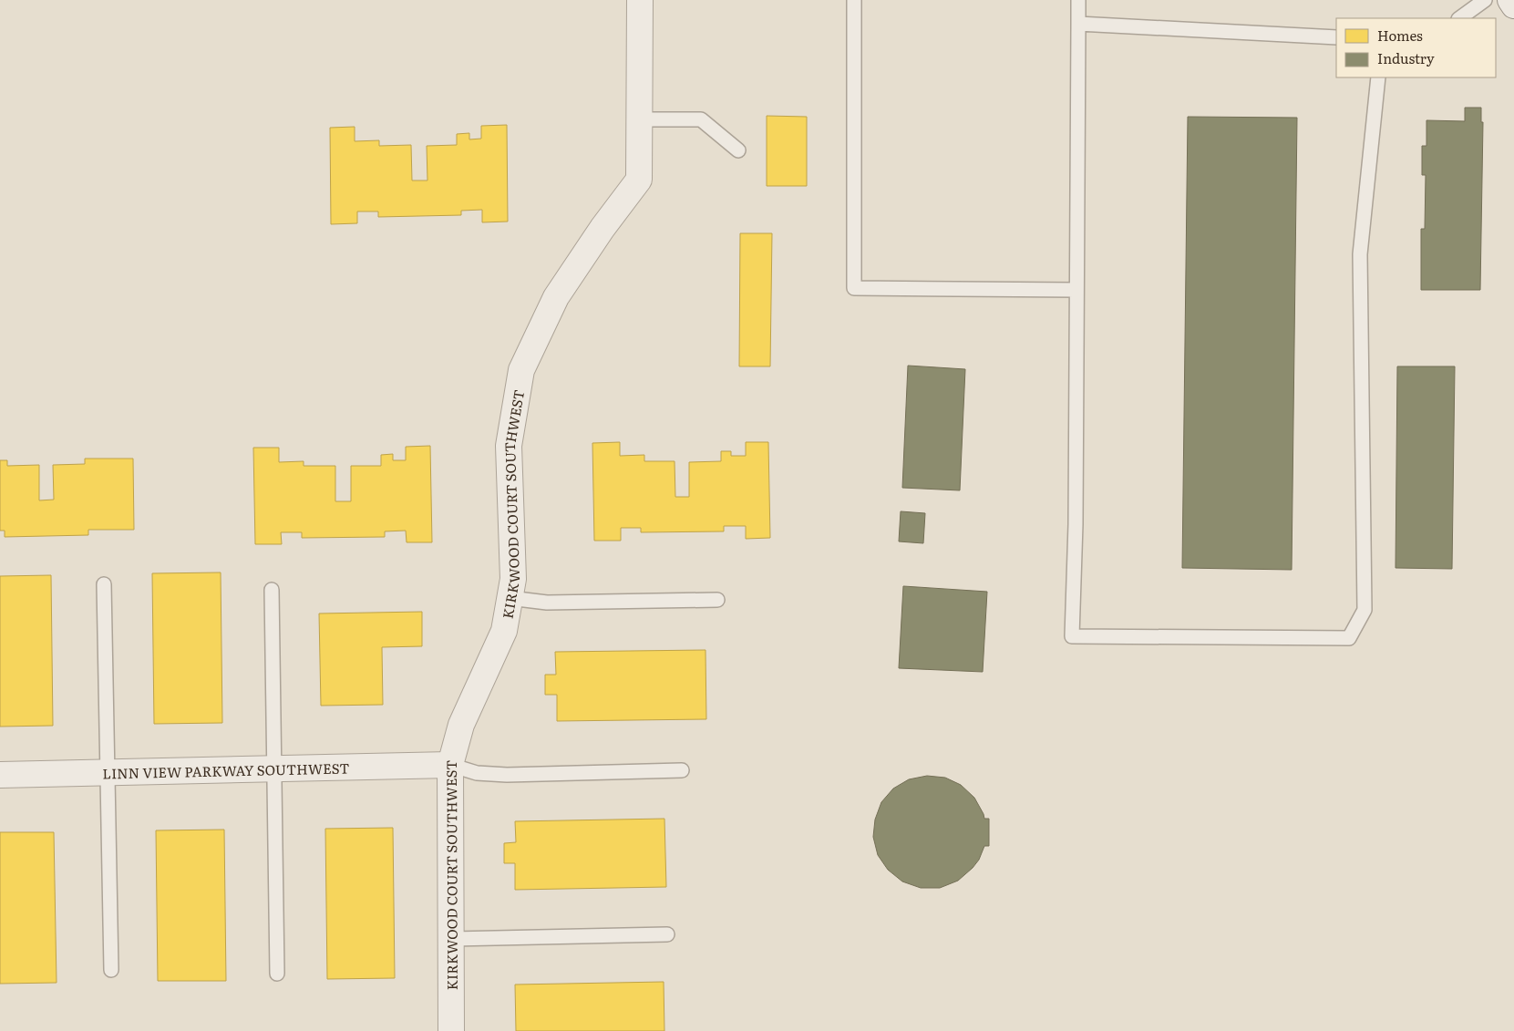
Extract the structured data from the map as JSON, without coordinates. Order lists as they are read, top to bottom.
{
  "streets": {
    "street": ["KIRKWOOD COURT SOUTHWEST", "LINN VIEW PARKWAY SOUTHWEST"]
  },
  "crossings": [
    ["KIRKWOOD COURT SOUTHWEST", "LINN VIEW PARKWAY SOUTHWEST"]
  ],
  "legend": ["Homes", "Industry"]
}
